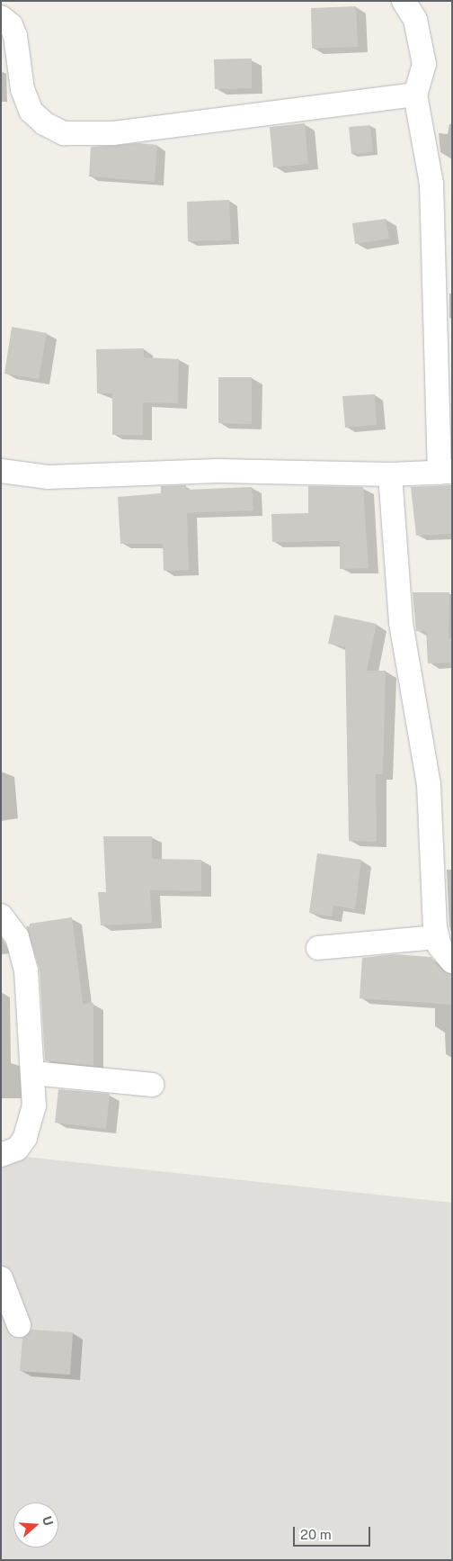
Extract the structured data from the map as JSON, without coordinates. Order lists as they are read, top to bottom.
{
  "scale_bar": "20 m",
  "north": "right"
}
